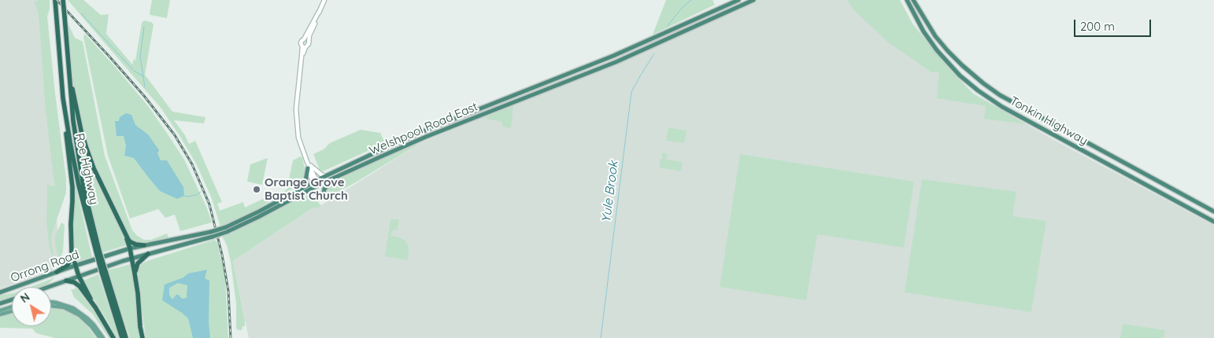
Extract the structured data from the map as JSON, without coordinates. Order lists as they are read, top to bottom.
{
  "streets": {
    "highway": [
      "Tonkin Highway",
      "Welshpool Road East",
      "Roe Highway",
      "Orrong Road"
    ]
  },
  "crossings": [
    ["Welshpool Road East", "Roe Highway"],
    ["Welshpool Road East", "Orrong Road"],
    ["Roe Highway", "Orrong Road"]
  ],
  "water": ["Yule Brook"],
  "places": ["Orange Grove Baptist Church"],
  "scale_bar": "200 m",
  "north": "top left"
}
